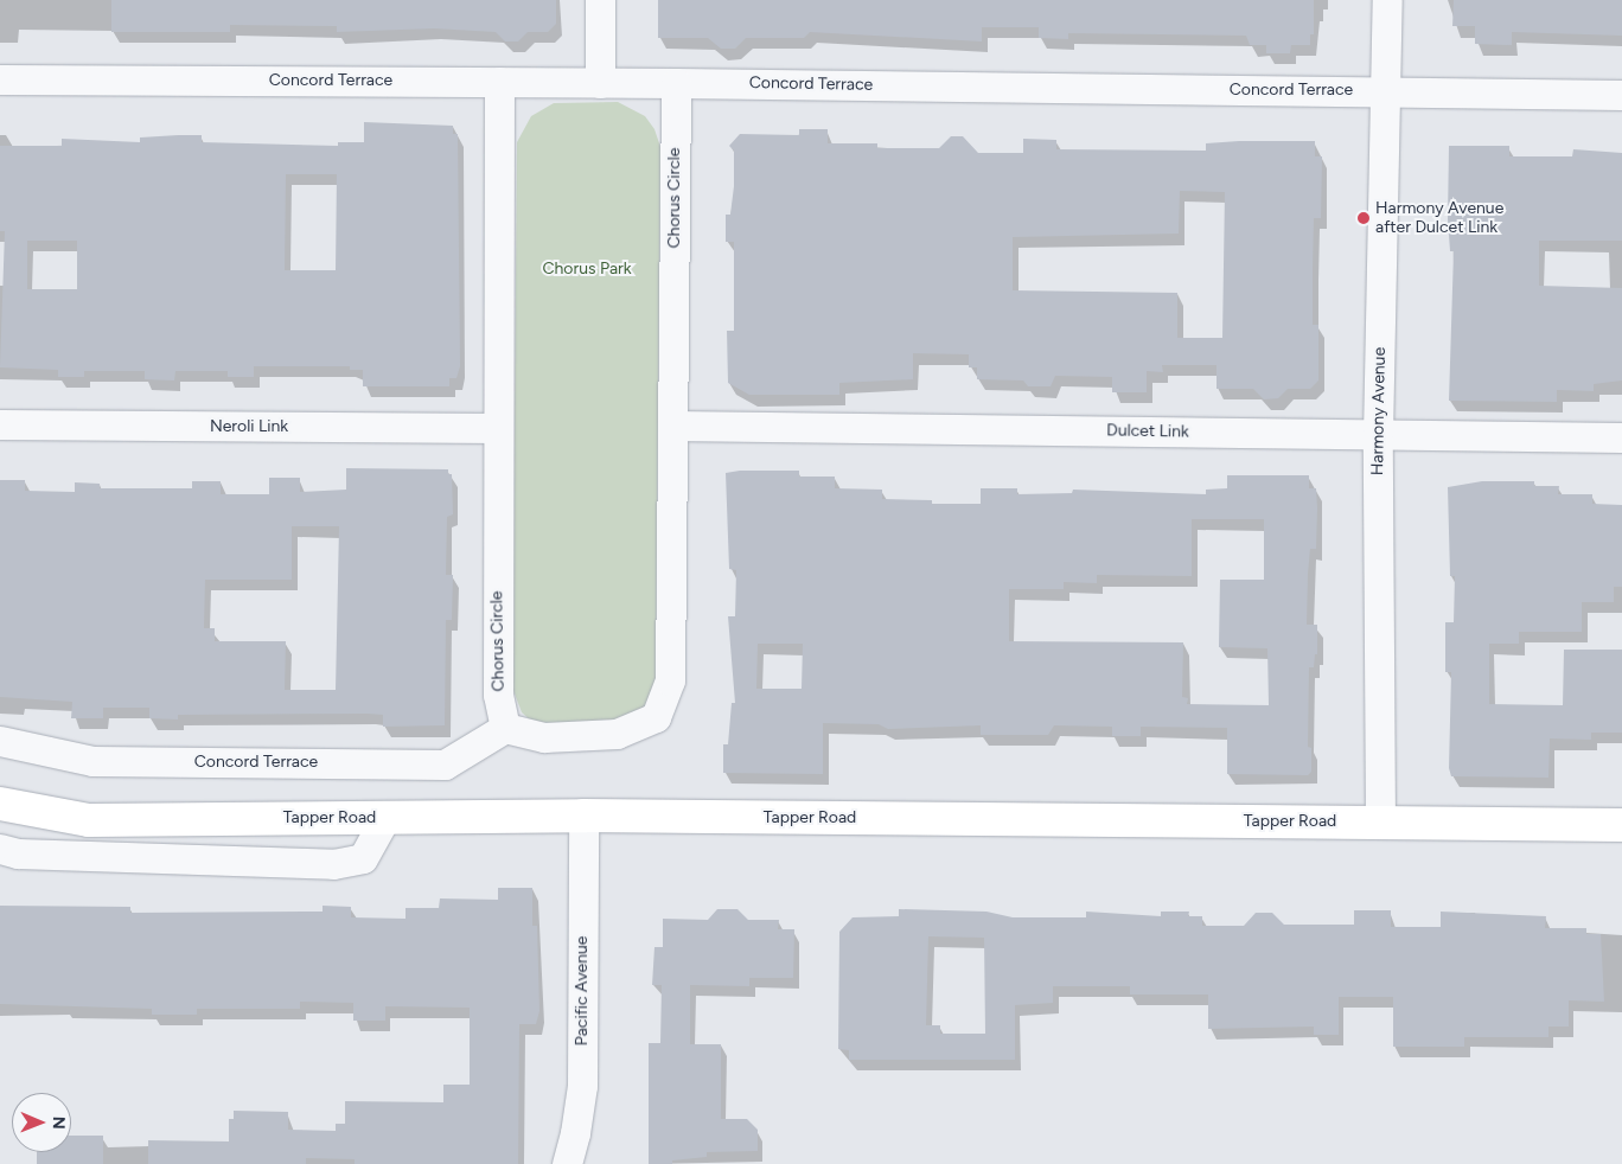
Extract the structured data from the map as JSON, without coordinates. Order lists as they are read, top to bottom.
{
  "streets": {
    "street": [
      "Concord Terrace",
      "Chorus Circle",
      "Harmony Avenue",
      "Neroli Link",
      "Dulcet Link",
      "Tapper Road",
      "Pacific Avenue"
    ]
  },
  "crossings": [
    ["Concord Terrace", "Chorus Circle"],
    ["Concord Terrace", "Harmony Avenue"],
    ["Chorus Circle", "Neroli Link"],
    ["Chorus Circle", "Dulcet Link"],
    ["Harmony Avenue", "Dulcet Link"],
    ["Harmony Avenue", "Tapper Road"],
    ["Tapper Road", "Pacific Avenue"]
  ],
  "parks": ["Chorus Park"],
  "places": ["Harmony Avenue after Dulcet Link"],
  "north": "right"
}
